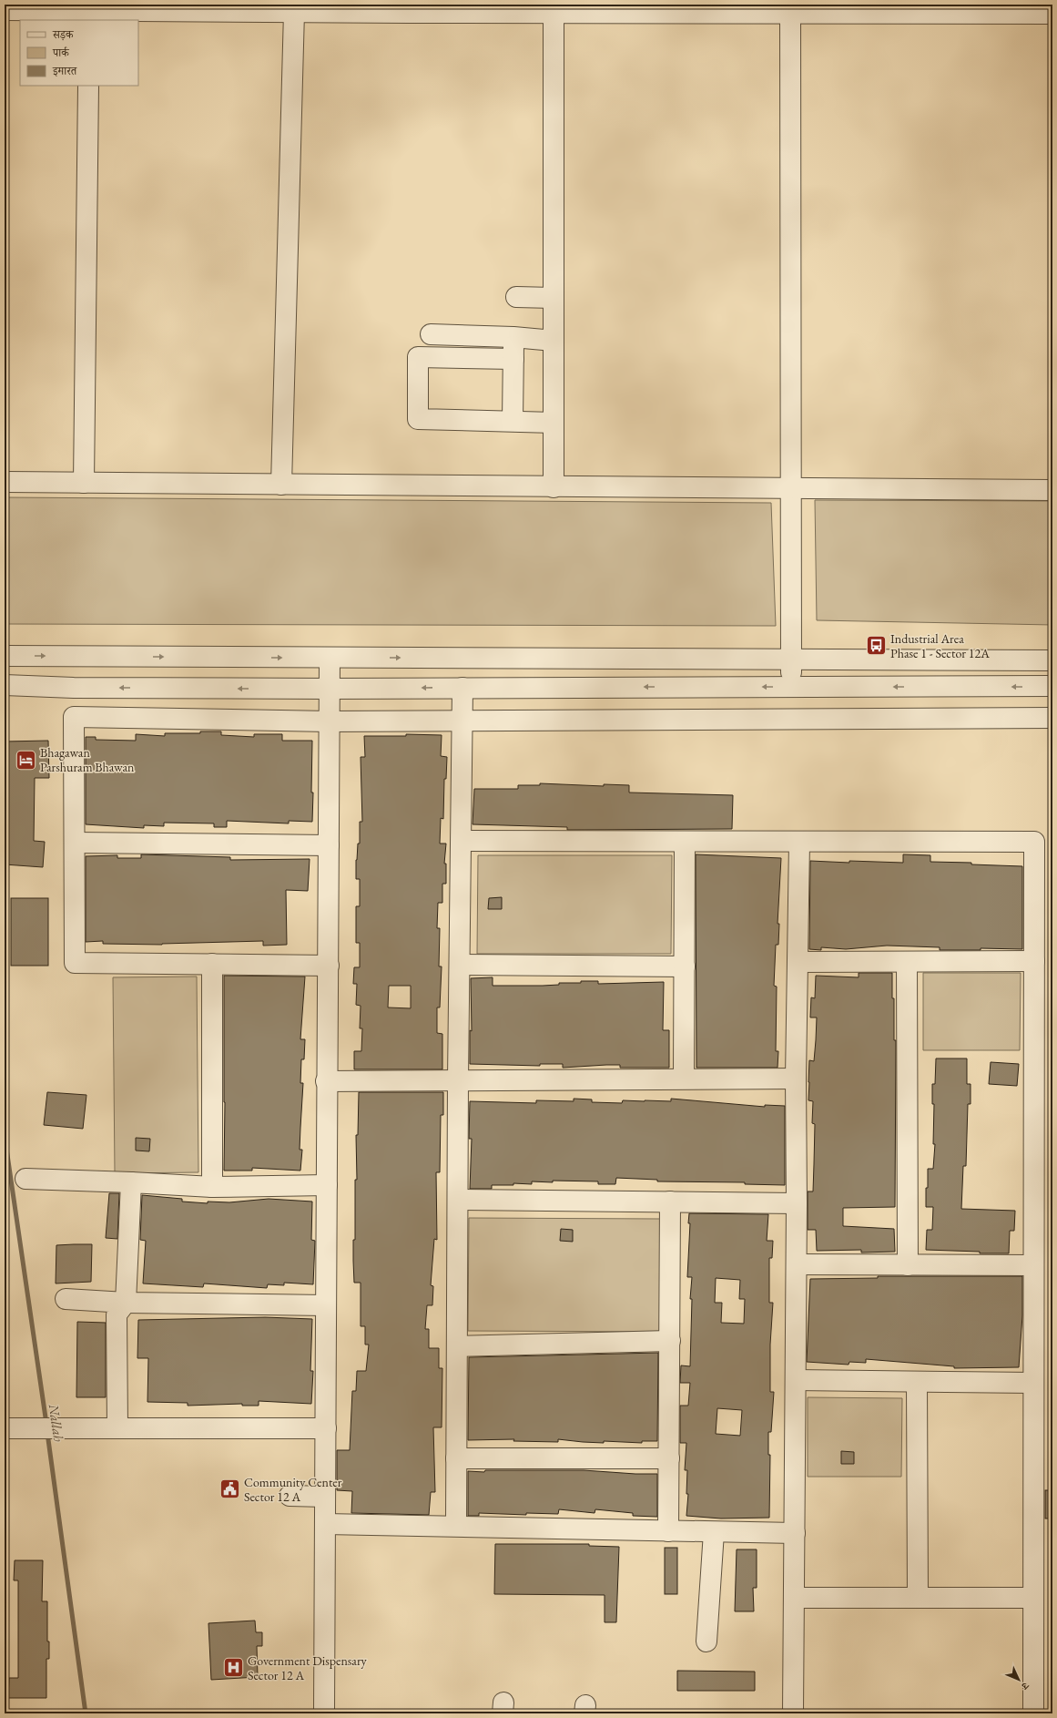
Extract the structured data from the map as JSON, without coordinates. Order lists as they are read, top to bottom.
{
  "water": ["Nallah"],
  "places": {
    "bus stop": ["Industrial Area Phase 1 - Sector 12A"],
    "hotel": ["Bhagawan Parshuram Bhawan"],
    "public building": ["Community Center Sector 12 A"],
    "hospital": ["Government Dispensary Sector 12 A"]
  },
  "legend": ["सड़क", "पार्क", "इमारत"],
  "north": "bottom right"
}
